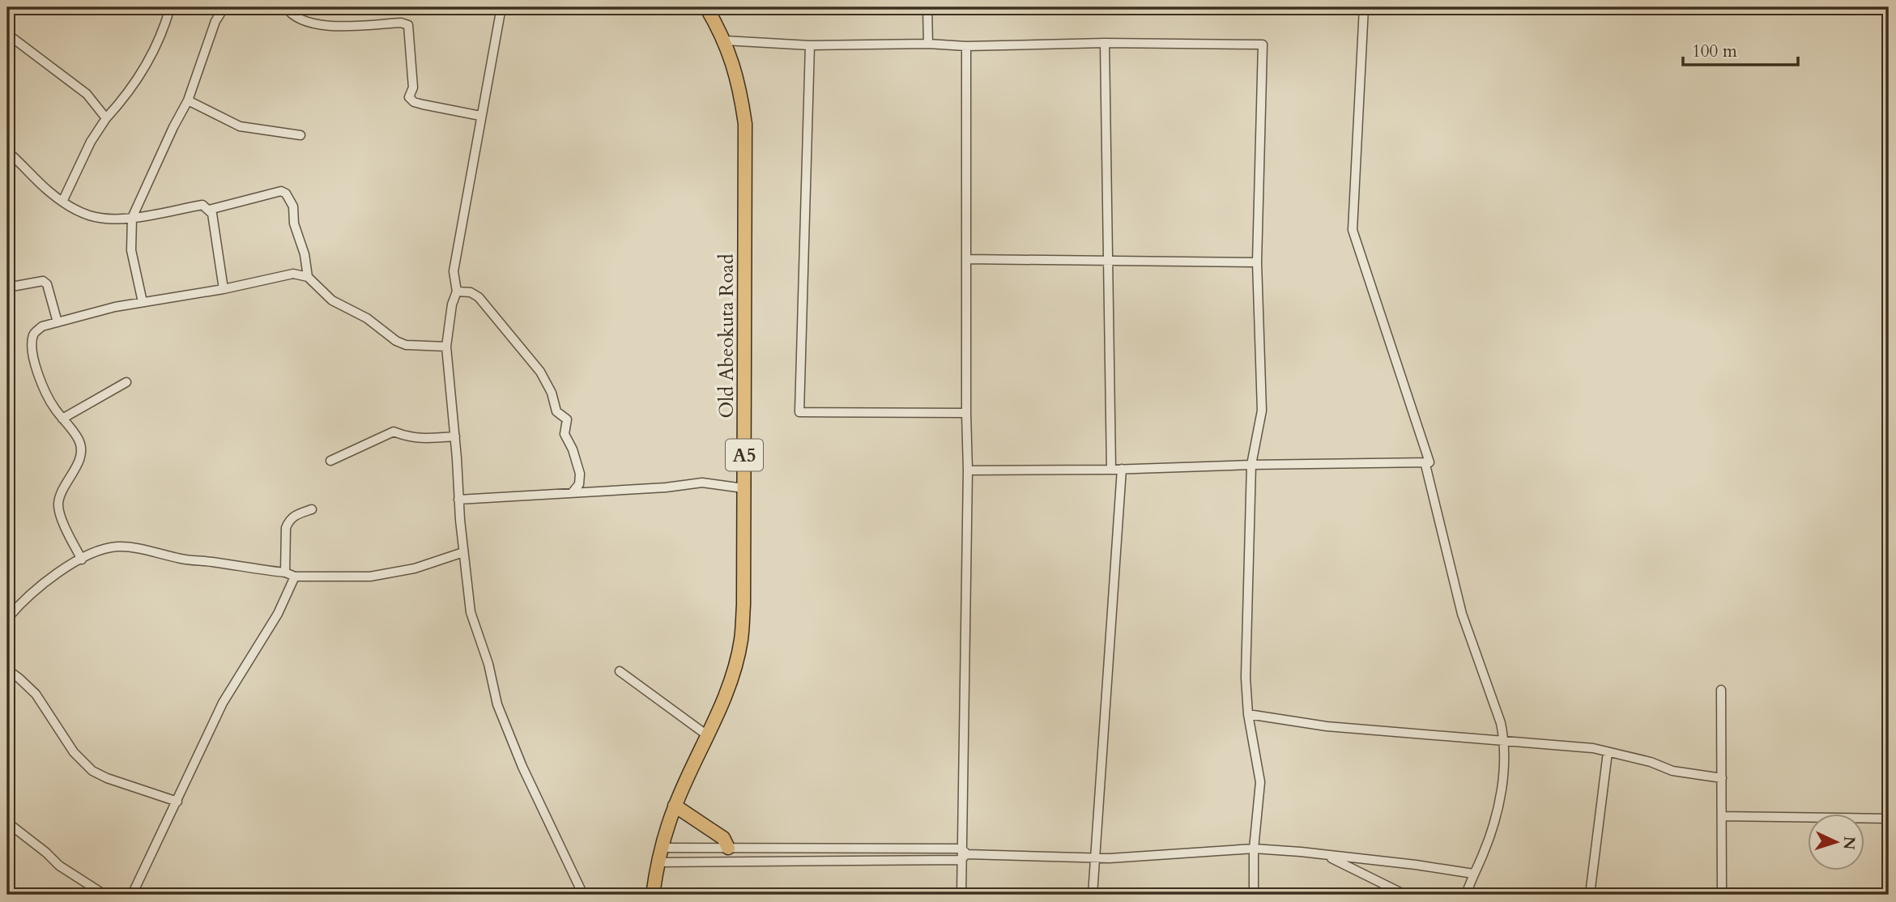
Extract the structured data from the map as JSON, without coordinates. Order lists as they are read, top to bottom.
{
  "streets": {
    "highway": ["Old Abeokuta Road", "A5"]
  },
  "scale_bar": "100 m",
  "north": "right"
}
